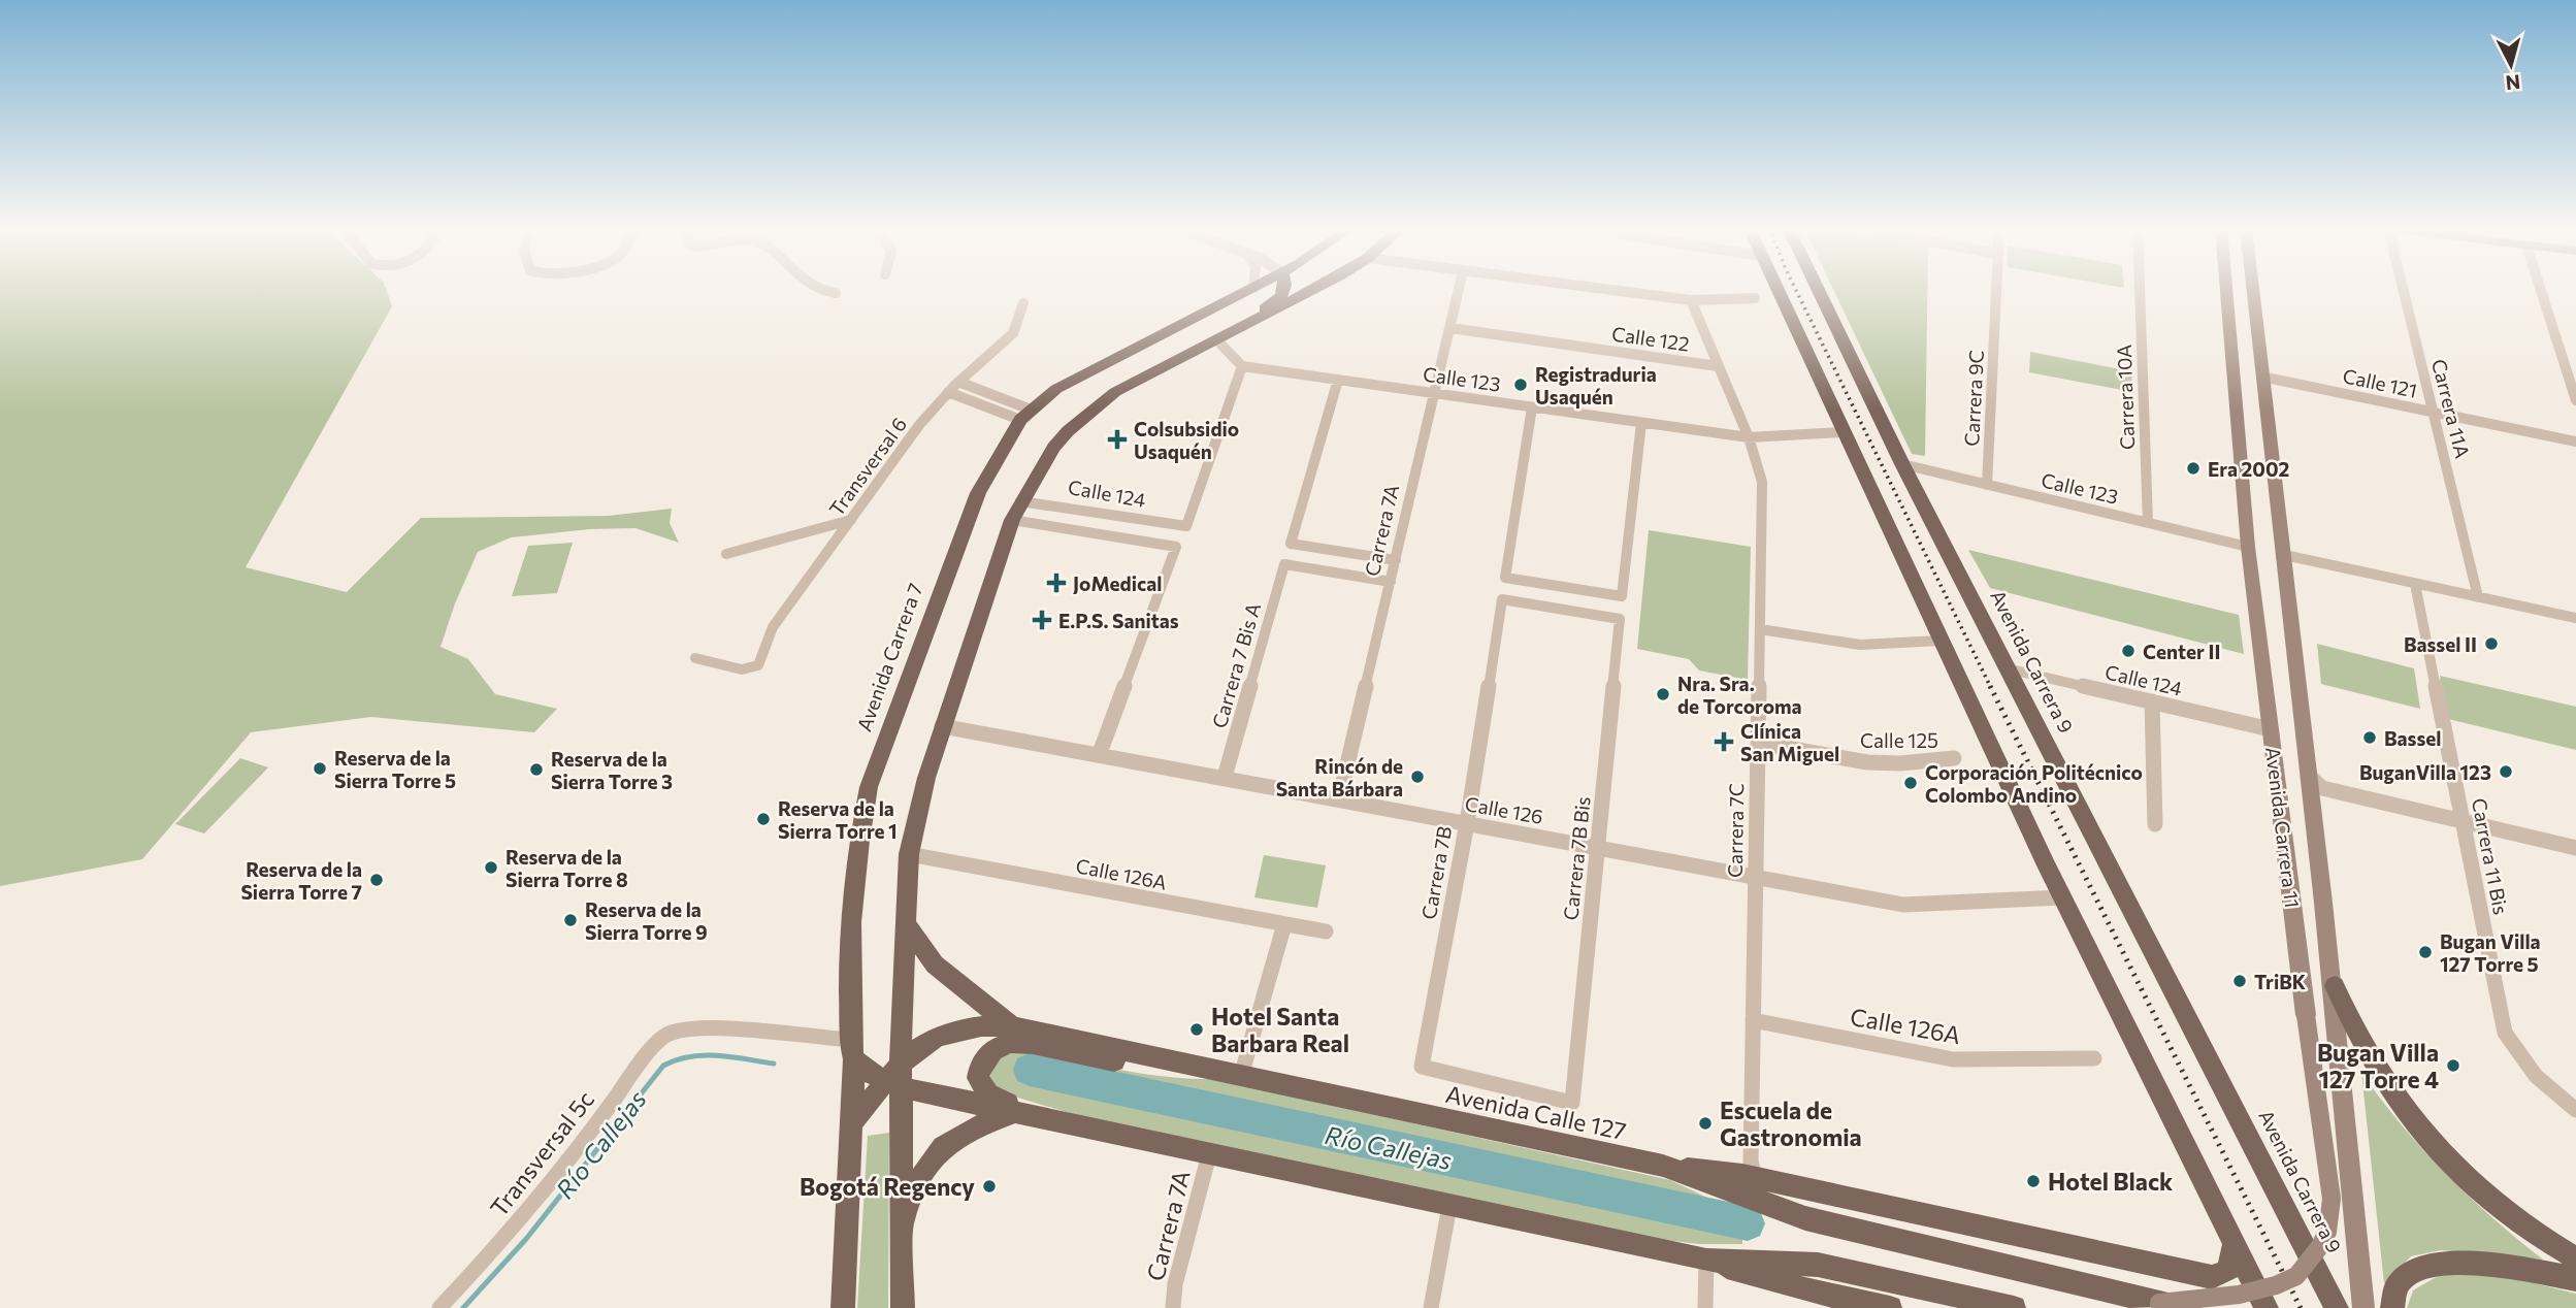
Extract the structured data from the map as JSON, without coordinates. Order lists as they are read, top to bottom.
{
  "streets": {
    "main road": [
      "Avenida Carrera 7",
      "Avenida Carrera 9",
      "Avenida Carrera 11",
      "Avenida Calle 127"
    ],
    "street": [
      "Calle 122",
      "Calle 123",
      "Calle 121",
      "Carrera 10A",
      "Carrera 9C",
      "Carrera 11A",
      "Transversal 6",
      "Calle 124",
      "Carrera 7A",
      "Carrera 7 Bis A",
      "Calle 125",
      "Calle 126",
      "Carrera 7C",
      "Carrera 11 Bis",
      "Carrera 7B Bis",
      "Carrera 7B",
      "Calle 126A",
      "Transversal 5c"
    ]
  },
  "crossings": [
    ["Calle 122", "Carrera 7A"],
    ["Calle 122", "Carrera 7C"],
    ["Calle 123", "Carrera 10A"],
    ["Calle 123", "Carrera 9C"],
    ["Calle 123", "Calle 124"],
    ["Calle 123", "Carrera 7A"],
    ["Calle 123", "Avenida Carrera 9"],
    ["Calle 123", "Avenida Carrera 11"],
    ["Calle 123", "Carrera 7C"],
    ["Calle 121", "Carrera 11A"],
    ["Calle 121", "Avenida Carrera 11"],
    ["Calle 124", "Avenida Carrera 9"],
    ["Calle 124", "Calle 126"],
    ["Calle 124", "Avenida Carrera 11"],
    ["Carrera 7A", "Carrera 7 Bis A"],
    ["Carrera 7A", "Calle 126"],
    ["Avenida Carrera 7", "Avenida Calle 127"],
    ["Avenida Carrera 7", "Transversal 5c"],
    ["Carrera 7 Bis A", "Calle 126"],
    ["Calle 125", "Carrera 7C"],
    ["Calle 126", "Carrera 7C"],
    ["Calle 126", "Carrera 7B Bis"],
    ["Calle 126", "Carrera 7B"],
    ["Avenida Carrera 11", "Avenida Calle 127"],
    ["Carrera 7C", "Calle 126A"],
    ["Carrera 7B Bis", "Carrera 7B"]
  ],
  "water": ["Río Callejas"],
  "places": {
    "other": [
      "Registraduria Usaquén",
      "Era 2002",
      "Bassel II",
      "Center II",
      "Nra. Sra. de Torcoroma",
      "Bassel",
      "Reserva de la Sierra Torre 5",
      "Reserva de la Sierra Torre 3",
      "BuganVilla 123",
      "Rincón de Santa Bárbara",
      "Corporación Politécnico Colombo Andino",
      "Reserva de la Sierra Torre 1",
      "Reserva de la Sierra Torre 8",
      "Reserva de la Sierra Torre 7",
      "Reserva de la Sierra Torre 9",
      "Bugan Villa 127 Torre 5",
      "TriBK",
      "Hotel Santa Barbara Real",
      "Bugan Villa 127 Torre 4",
      "Escuela de Gastronomia",
      "Hotel Black",
      "Bogotá Regency"
    ],
    "health": [
      "Colsubsidio Usaquén",
      "JoMedical",
      "E.P.S. Sanitas",
      "Clínica San Miguel"
    ]
  },
  "north": "bottom"
}
